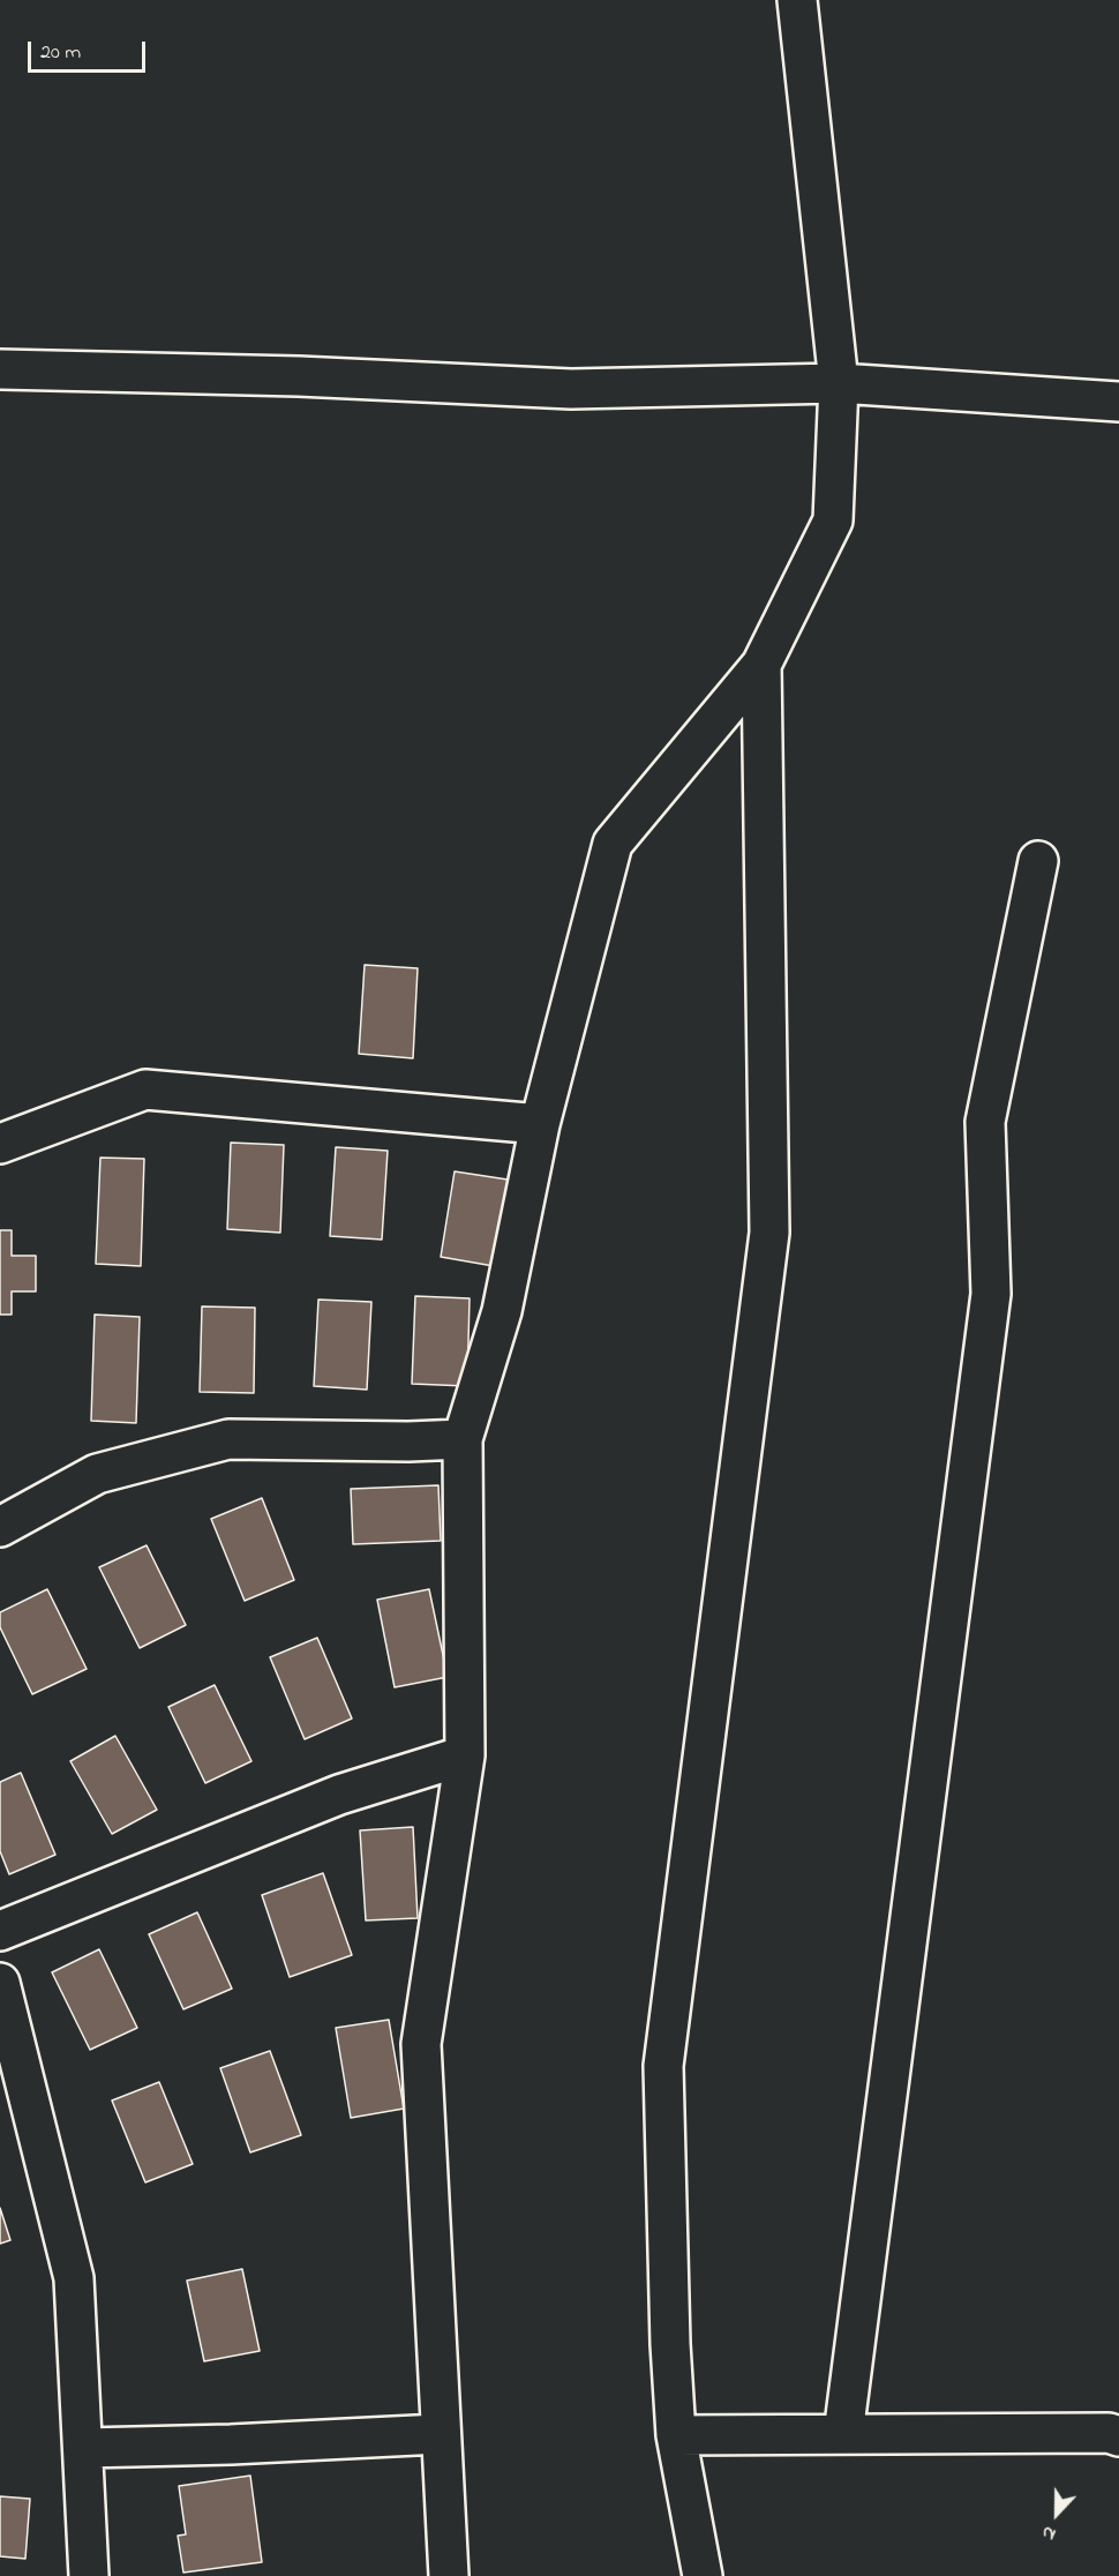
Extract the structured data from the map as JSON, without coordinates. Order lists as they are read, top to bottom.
{
  "scale_bar": "20 m",
  "north": "bottom"
}
